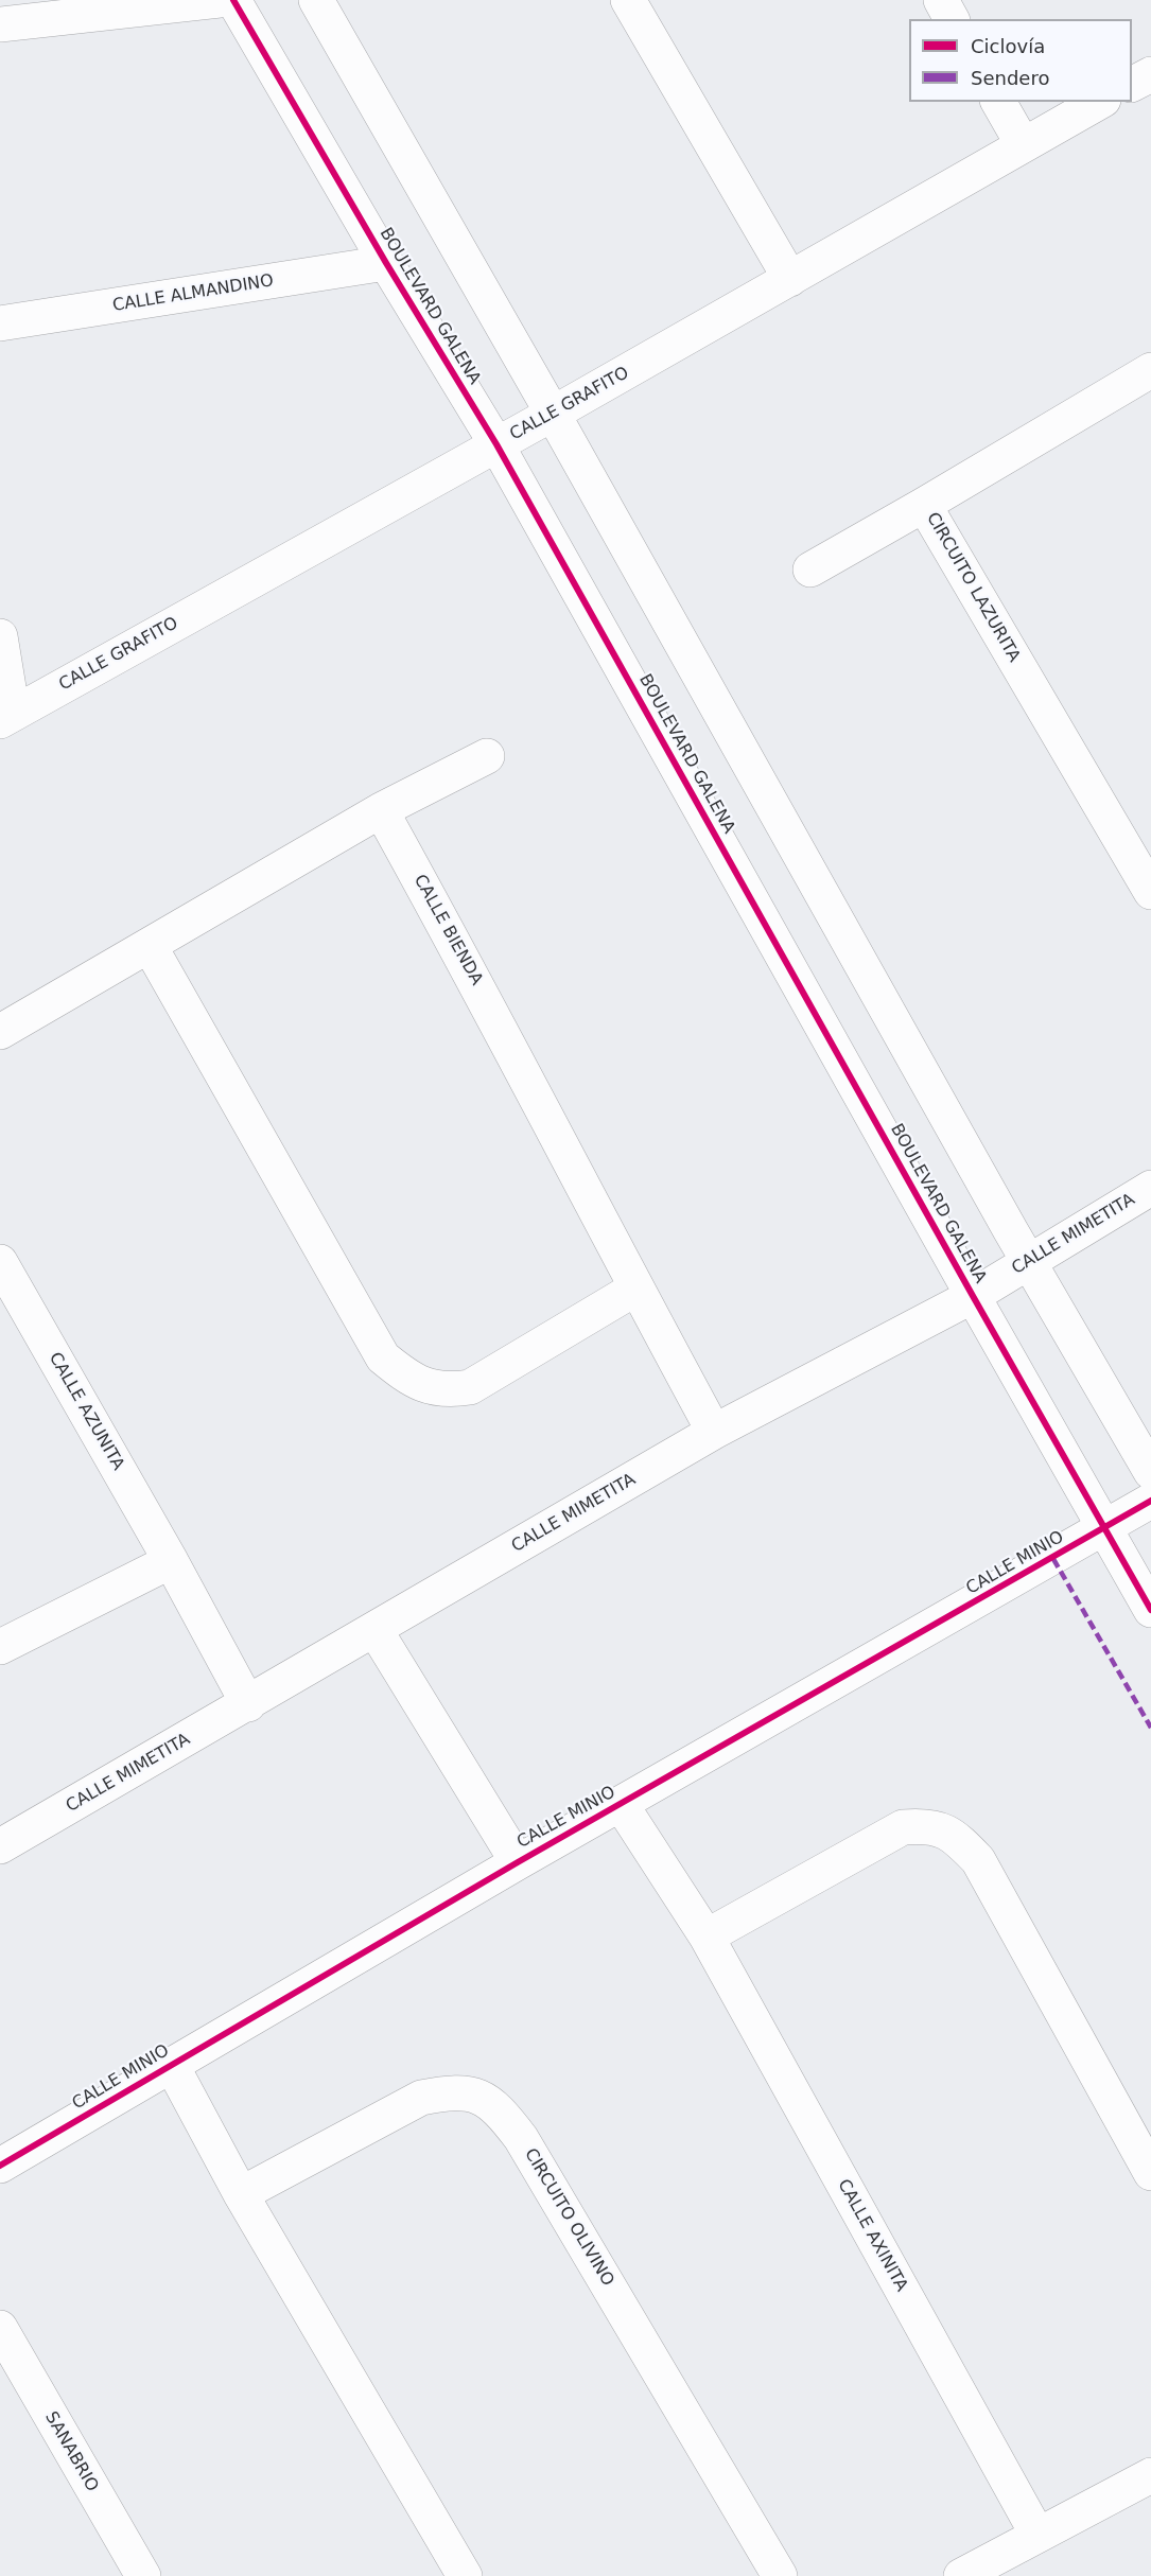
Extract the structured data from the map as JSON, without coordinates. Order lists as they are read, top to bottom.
{
  "streets": {
    "street": [
      "CALLE ALMANDINO",
      "BOULEVARD GALENA",
      "CALLE GRAFITO",
      "CIRCUITO LAZURITA",
      "CALLE BIENDA",
      "CALLE MIMETITA",
      "CALLE AZUNITA",
      "CALLE MINIO",
      "CIRCUITO OLIVINO",
      "CALLE AXINITA",
      "SANABRIO"
    ]
  },
  "crossings": [
    ["CALLE ALMANDINO", "BOULEVARD GALENA"],
    ["BOULEVARD GALENA", "CALLE GRAFITO"],
    ["BOULEVARD GALENA", "CALLE MIMETITA"],
    ["BOULEVARD GALENA", "CALLE MINIO"],
    ["CALLE BIENDA", "CALLE MIMETITA"],
    ["CALLE MIMETITA", "CALLE AZUNITA"],
    ["CALLE MINIO", "CALLE AXINITA"]
  ],
  "legend": ["Ciclovía", "Sendero"]
}
